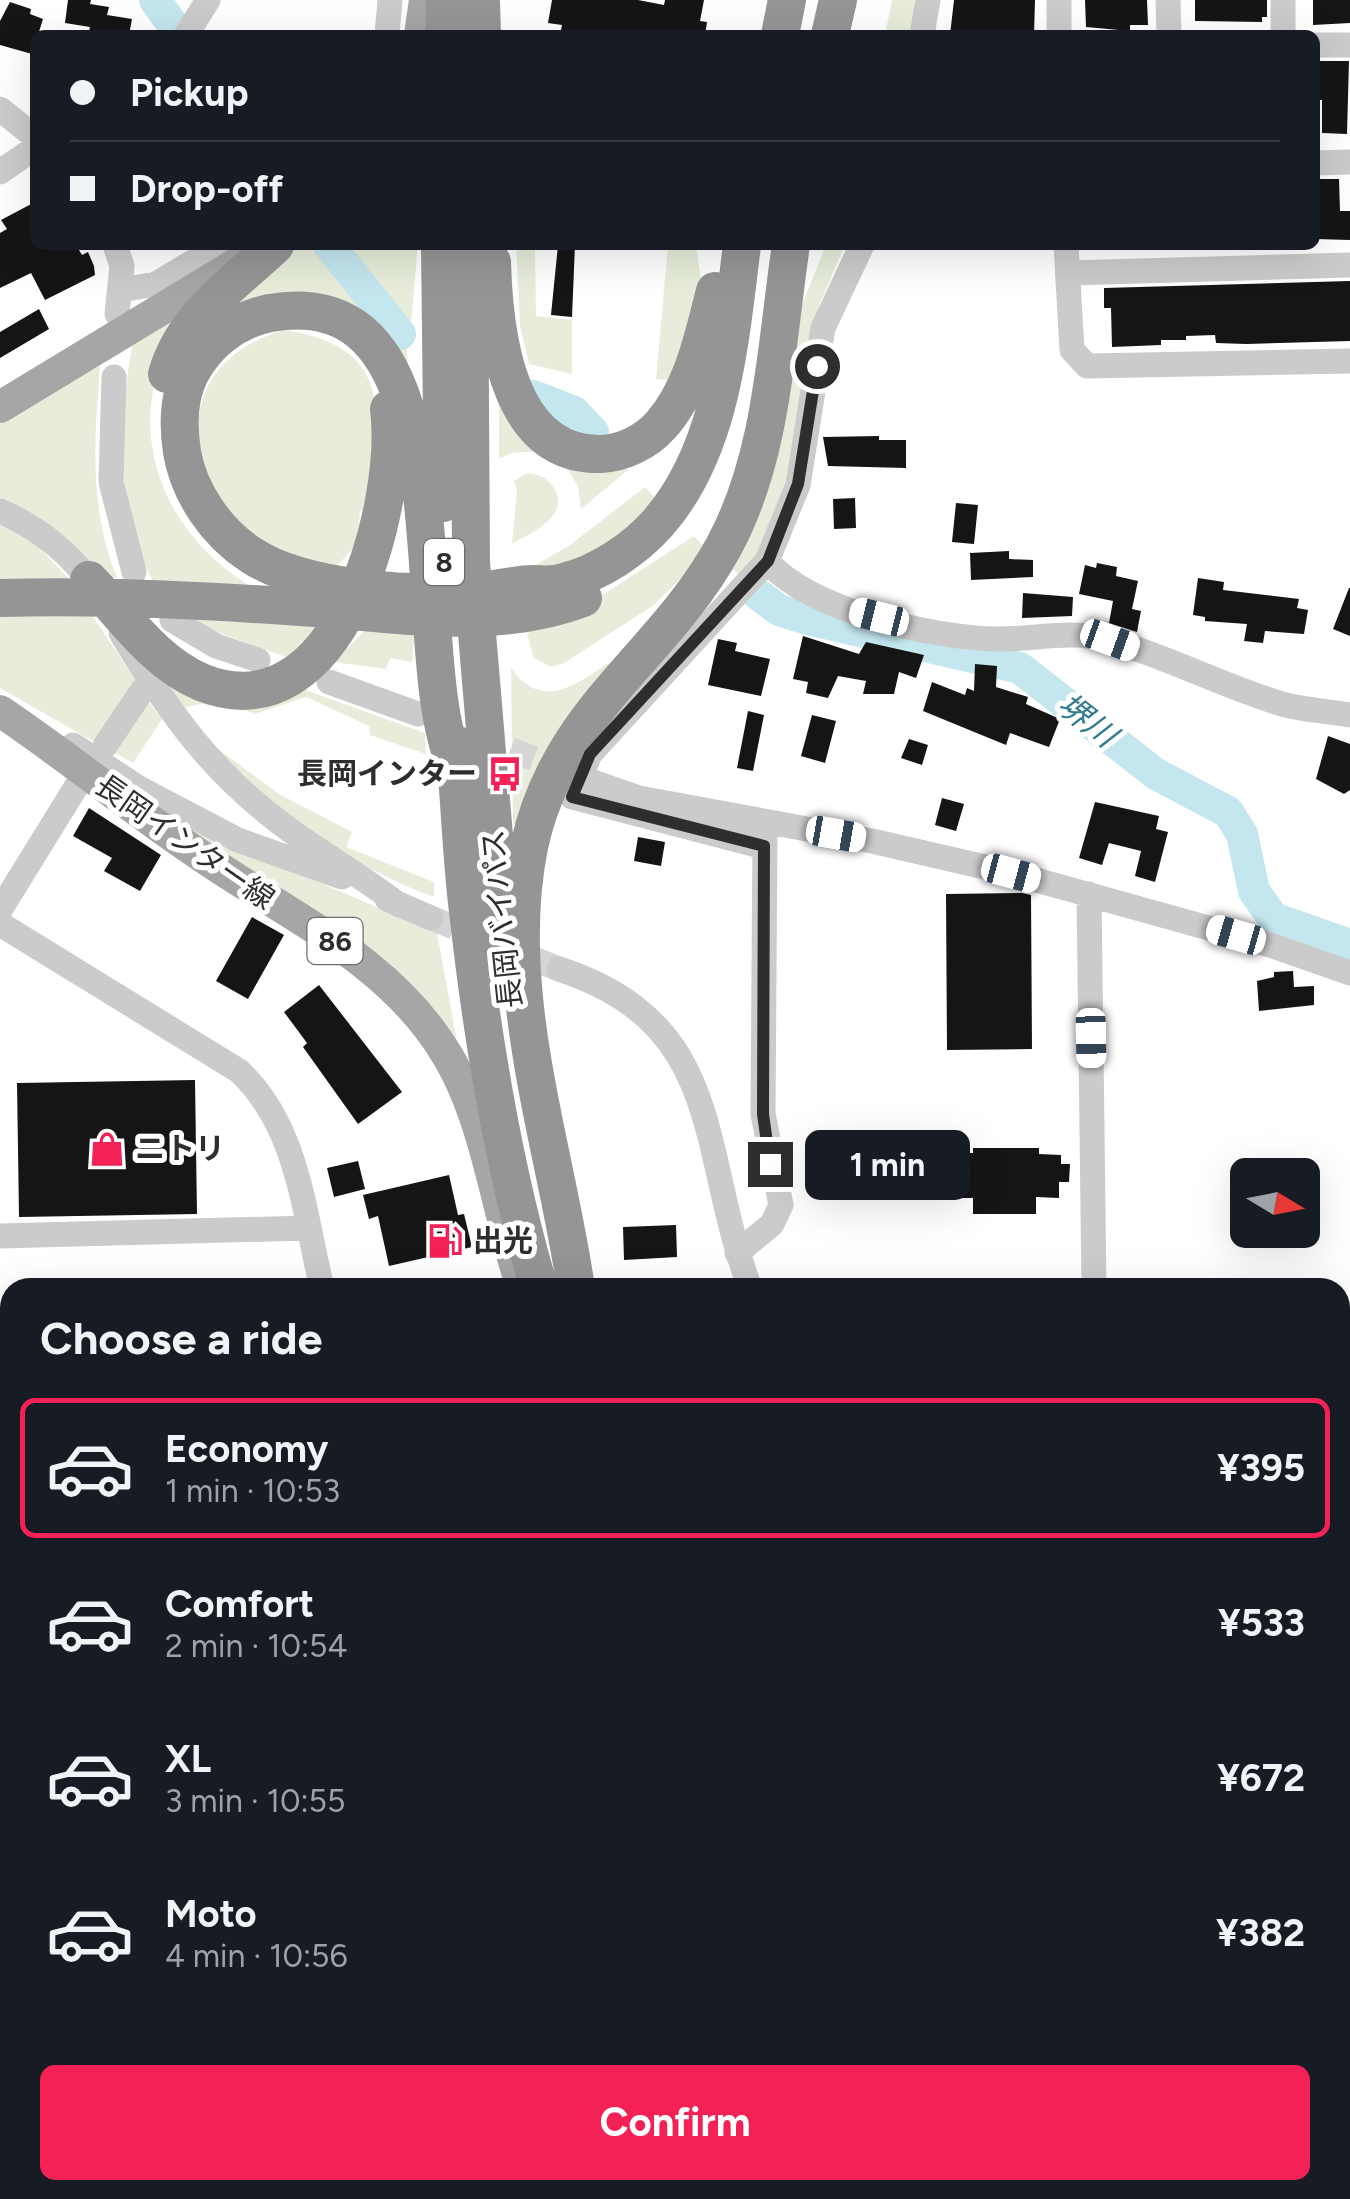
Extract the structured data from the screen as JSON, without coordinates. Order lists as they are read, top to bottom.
{
  "streets": {
    "highway": ["8", "長岡バイパス"],
    "main road": ["長岡インター線", "86"]
  },
  "water": ["堺川"],
  "places": {
    "bus stop": ["長岡インター"],
    "shop": ["ニトリ"],
    "fuel station": ["出光"]
  },
  "north": "right",
  "page": {
    "banner": ["Pickup", "Drop-off"],
    "bubble": "1 min",
    "heading": "Choose a ride",
    "list": [
      {
        "name": "Economy",
        "note": "1 min · 10:53",
        "value": "¥395"
      },
      {
        "name": "Comfort",
        "note": "2 min · 10:54",
        "value": "¥533"
      },
      {
        "name": "XL",
        "note": "3 min · 10:55",
        "value": "¥672"
      },
      {
        "name": "Moto",
        "note": "4 min · 10:56",
        "value": "¥382"
      }
    ],
    "buttons": "Confirm"
  }
}
